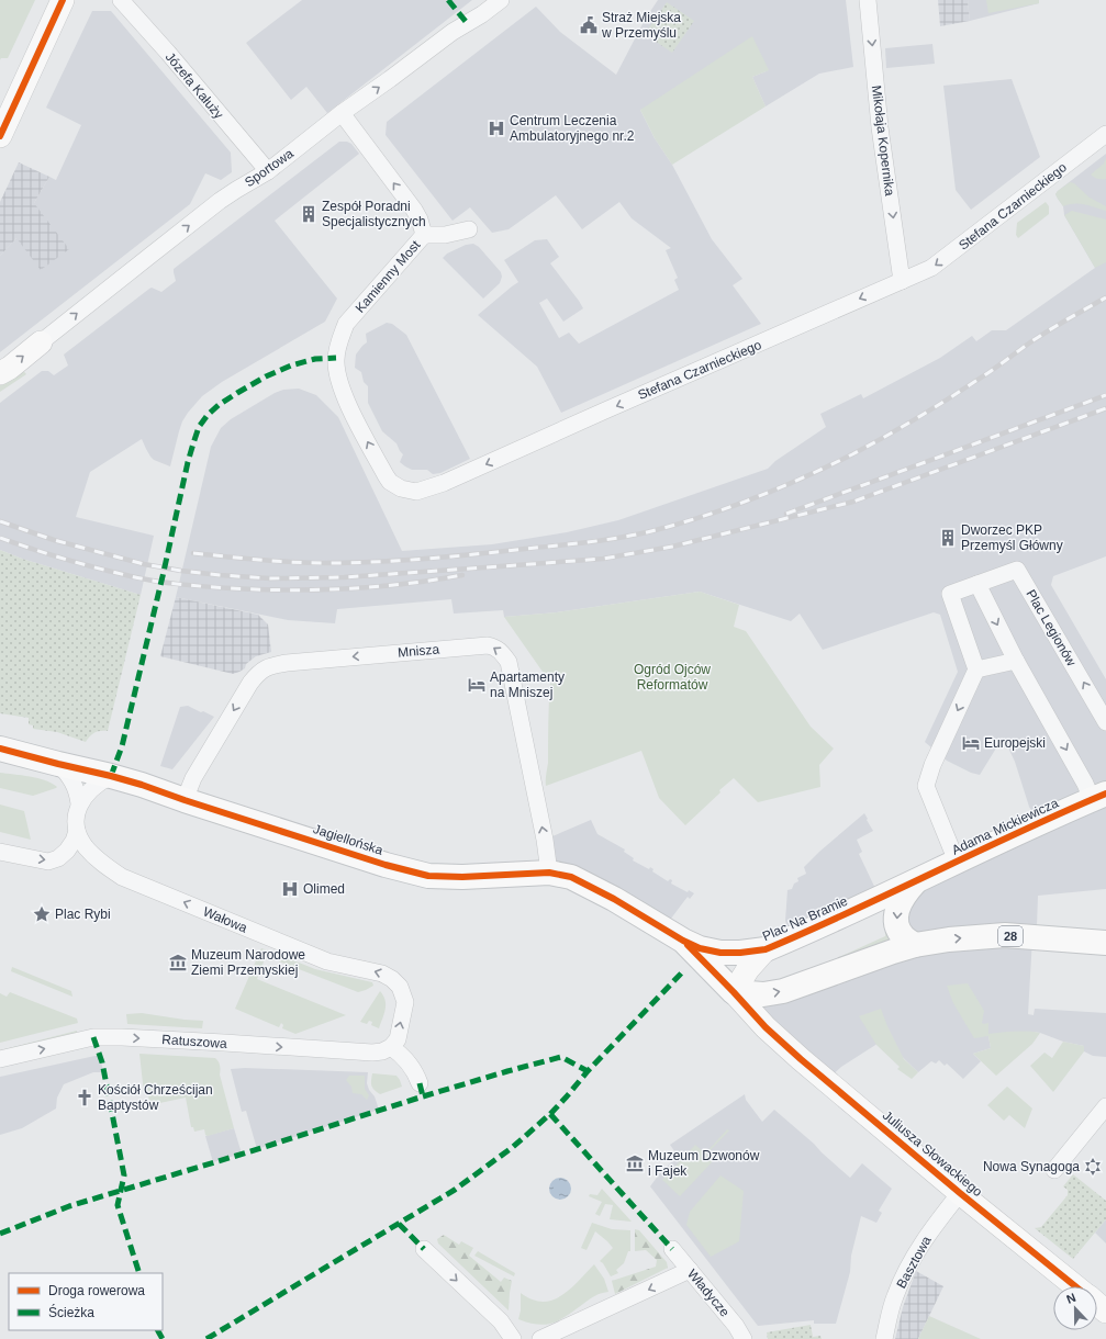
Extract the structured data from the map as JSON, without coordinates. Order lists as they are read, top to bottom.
{
  "streets": {
    "main road": [
      "Adama Mickiewicza",
      "Jagiellońska",
      "Plac Na Bramie",
      "28"
    ],
    "street": [
      "Józefa Kałuży",
      "Mikołaja Kopernika",
      "Sportowa",
      "Stefana Czarnieckiego",
      "Kamienny Most",
      "Plac Legionów",
      "Mnisza",
      "Wałowa",
      "Ratuszowa",
      "Juliusza Słowackiego",
      "Basztowa",
      "Władycze"
    ]
  },
  "crossings": [
    ["Józefa Kałuży", "Sportowa"],
    ["Mikołaja Kopernika", "Stefana Czarnieckiego"],
    ["Sportowa", "Kamienny Most"],
    ["Stefana Czarnieckiego", "Kamienny Most"],
    ["Mnisza", "Jagiellońska"],
    ["Adama Mickiewicza", "Plac Na Bramie"],
    ["Jagiellońska", "Plac Na Bramie"],
    ["Plac Na Bramie", "28"],
    ["Plac Na Bramie", "Juliusza Słowackiego"],
    ["Wałowa", "Ratuszowa"],
    ["28", "Juliusza Słowackiego"],
    ["Juliusza Słowackiego", "Basztowa"]
  ],
  "one_way": [
    "Mikołaja Kopernika",
    "Sportowa",
    "Stefana Czarnieckiego",
    "Kamienny Most",
    "Wałowa",
    "Ratuszowa"
  ],
  "parks": ["Ogród Ojców Reformatów"],
  "places": {
    "public building": ["Straż Miejska w Przemyślu"],
    "hospital": ["Centrum Leczenia Ambulatoryjnego nr.2", "Olimed"],
    "building": ["Zespół Poradni Specjalistycznych", "Dworzec PKP Przemyśl Główny"],
    "hotel": ["Apartamenty na Mniszej", "Europejski"],
    "place": ["Plac Rybi"],
    "museum": ["Muzeum Narodowe Ziemi Przemyskiej", "Muzeum Dzwonów i Fajek"],
    "church": ["Kościół Chrześcijan Baptystów"],
    "synagogue": ["Nowa Synagoga"]
  },
  "legend": ["Droga rowerowa", "Ścieżka"],
  "north": "top"
}
